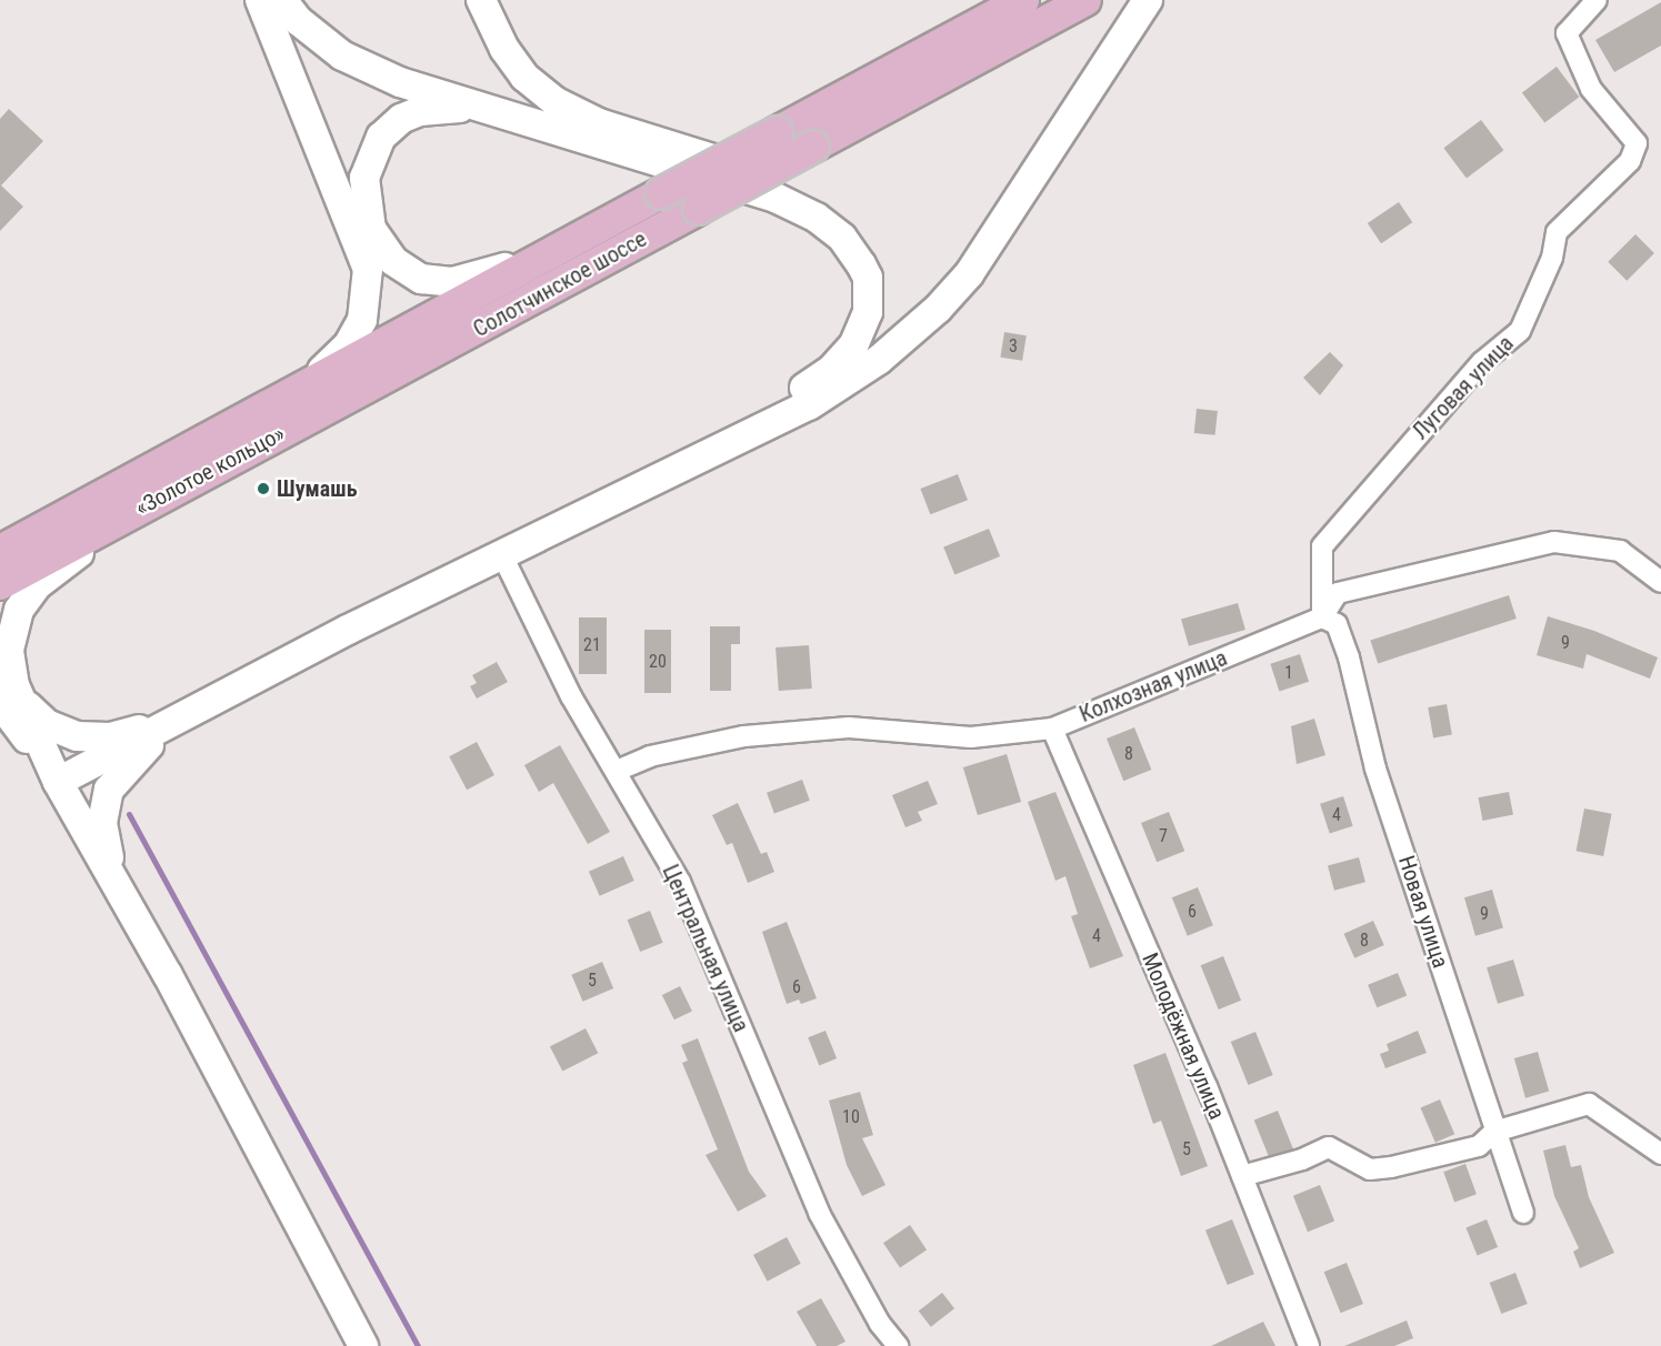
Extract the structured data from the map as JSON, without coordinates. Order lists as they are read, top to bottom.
{
  "streets": {
    "main road": ["Солотчинское шоссе", "«Золотое кольцо»"],
    "street": [
      "Луговая улица",
      "Колхозная улица",
      "Новая улица",
      "Центральная улица",
      "Молодёжная улица"
    ]
  },
  "crossings": [
    ["Солотчинское шоссе", "«Золотое кольцо»"],
    ["Луговая улица", "Колхозная улица"],
    ["Луговая улица", "Новая улица"],
    ["Колхозная улица", "Новая улица"],
    ["Колхозная улица", "Центральная улица"],
    ["Колхозная улица", "Молодёжная улица"]
  ],
  "places": ["Шумашь"],
  "house_numbers": [
    "3",
    "9",
    "21",
    "20",
    "1",
    "8",
    "4",
    "7",
    "6",
    "9",
    "4",
    "8",
    "5",
    "6",
    "10",
    "5"
  ]
}
